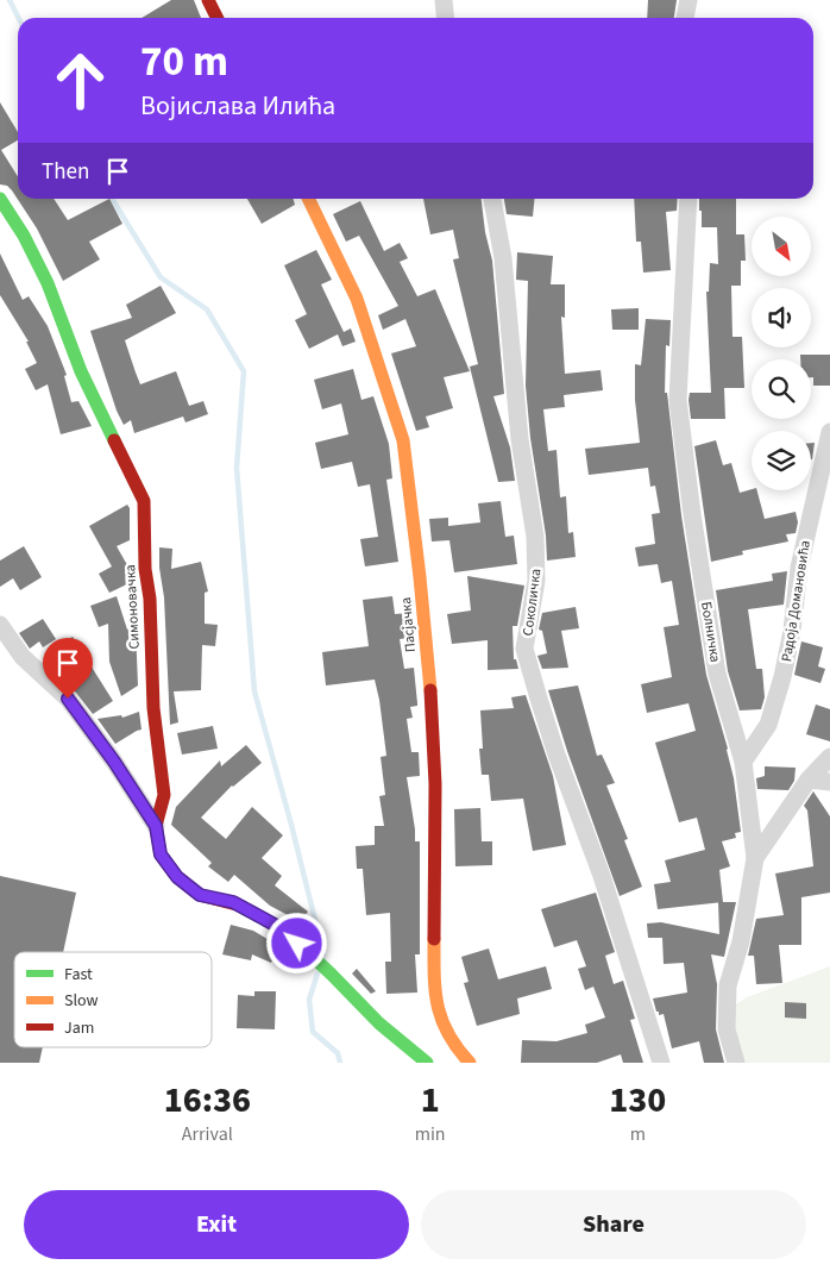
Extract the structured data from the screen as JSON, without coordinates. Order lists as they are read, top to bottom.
{
  "streets": {
    "street": [
      "Радоја Домановића",
      "Соколичка",
      "Симоновачка",
      "Пасјачка",
      "Болничка"
    ]
  },
  "crossings": [
    ["Радоја Домановића", "Болничка"]
  ],
  "legend": ["Fast", "Slow", "Jam"],
  "north": "bottom right",
  "page": {
    "turn": ["70 m", "Војислава Илића"],
    "then": "Then",
    "eta": [
      "16:36",
      "Arrival",
      "1",
      "min",
      "130",
      "m"
    ],
    "buttons": ["Exit", "Share"]
  }
}
